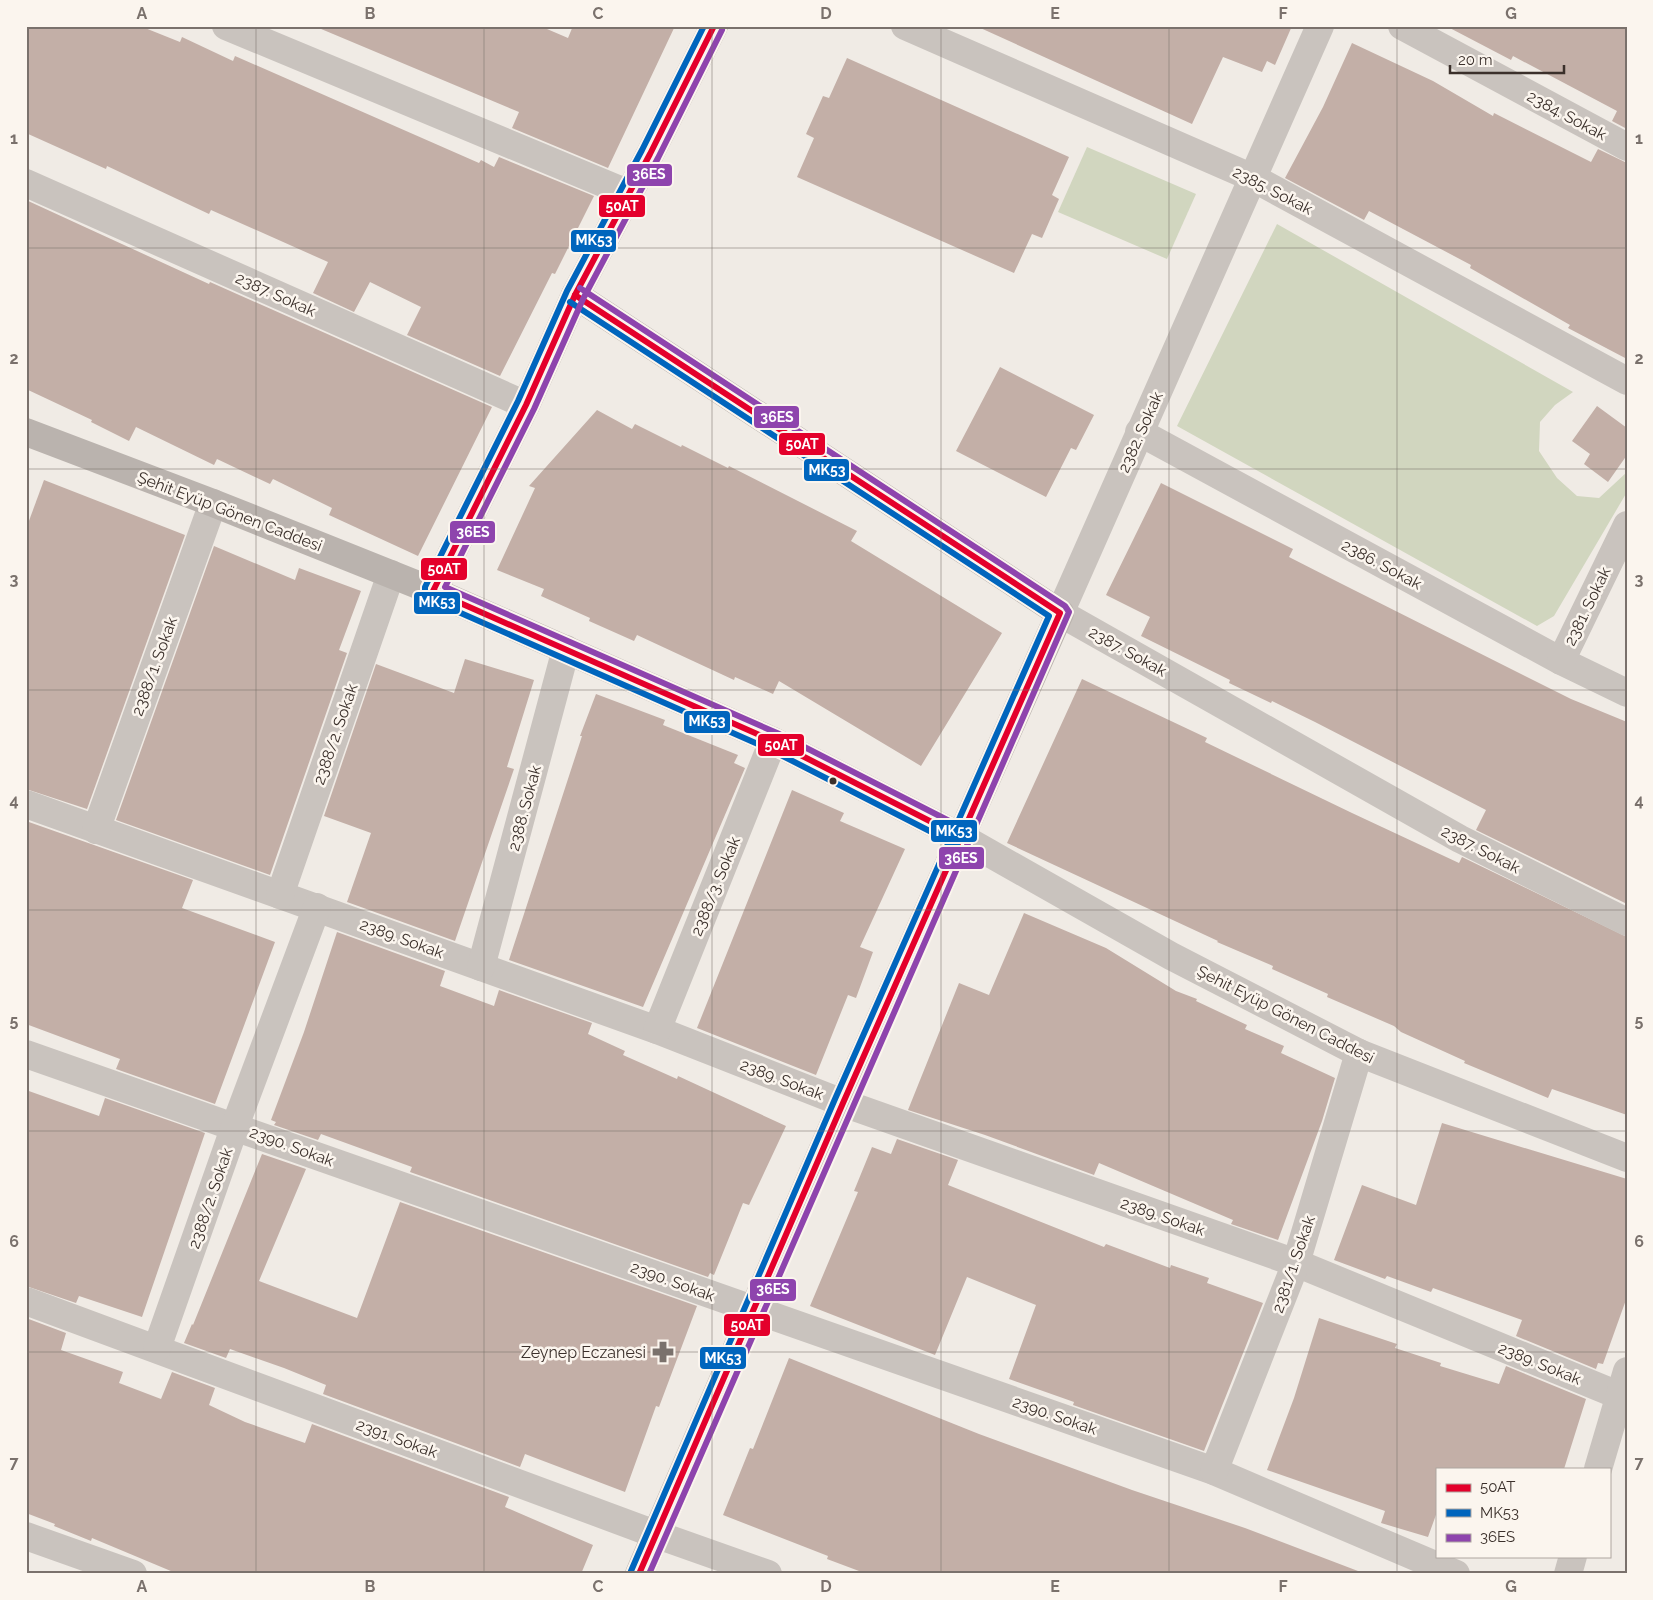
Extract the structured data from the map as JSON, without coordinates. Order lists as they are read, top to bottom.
{
  "streets": {
    "main road": ["2387. Sokak", "2382. Sokak", "Şehit Eyüp Gönen Caddesi"],
    "street": [
      "2384. Sokak",
      "2385. Sokak",
      "2386. Sokak",
      "2381. Sokak",
      "2388/1. Sokak",
      "2388/2. Sokak",
      "2388. Sokak",
      "2388/3. Sokak",
      "2389. Sokak",
      "2390. Sokak",
      "2381/1. Sokak",
      "2391. Sokak"
    ]
  },
  "crossings": [
    ["2385. Sokak", "2382. Sokak"],
    ["2387. Sokak", "2382. Sokak"],
    ["2382. Sokak", "Şehit Eyüp Gönen Caddesi"],
    ["2382. Sokak", "2386. Sokak"],
    ["2382. Sokak", "2389. Sokak"],
    ["2382. Sokak", "2390. Sokak"],
    ["2382. Sokak", "2391. Sokak"],
    ["Şehit Eyüp Gönen Caddesi", "2388/1. Sokak"],
    ["Şehit Eyüp Gönen Caddesi", "2388/2. Sokak"],
    ["Şehit Eyüp Gönen Caddesi", "2388. Sokak"],
    ["Şehit Eyüp Gönen Caddesi", "2388/3. Sokak"],
    ["Şehit Eyüp Gönen Caddesi", "2381/1. Sokak"],
    ["2386. Sokak", "2381. Sokak"],
    ["2388/1. Sokak", "2389. Sokak"],
    ["2388/2. Sokak", "2389. Sokak"],
    ["2388/2. Sokak", "2390. Sokak"],
    ["2388/2. Sokak", "2391. Sokak"],
    ["2388. Sokak", "2389. Sokak"],
    ["2388/3. Sokak", "2389. Sokak"],
    ["2389. Sokak", "2381/1. Sokak"],
    ["2390. Sokak", "2381/1. Sokak"]
  ],
  "places": {
    "pharmacy": ["Zeynep Eczanesi"]
  },
  "lines": ["transit line 50AT", "transit line MK53", "transit line 36ES"],
  "legend": ["50AT", "MK53", "36ES"],
  "scale_bar": "20 m",
  "grid": {
    "columns": [
      "A",
      "B",
      "C",
      "D",
      "E",
      "F",
      "G"
    ],
    "rows": [
      "1",
      "2",
      "3",
      "4",
      "5",
      "6",
      "7"
    ]
  }
}
